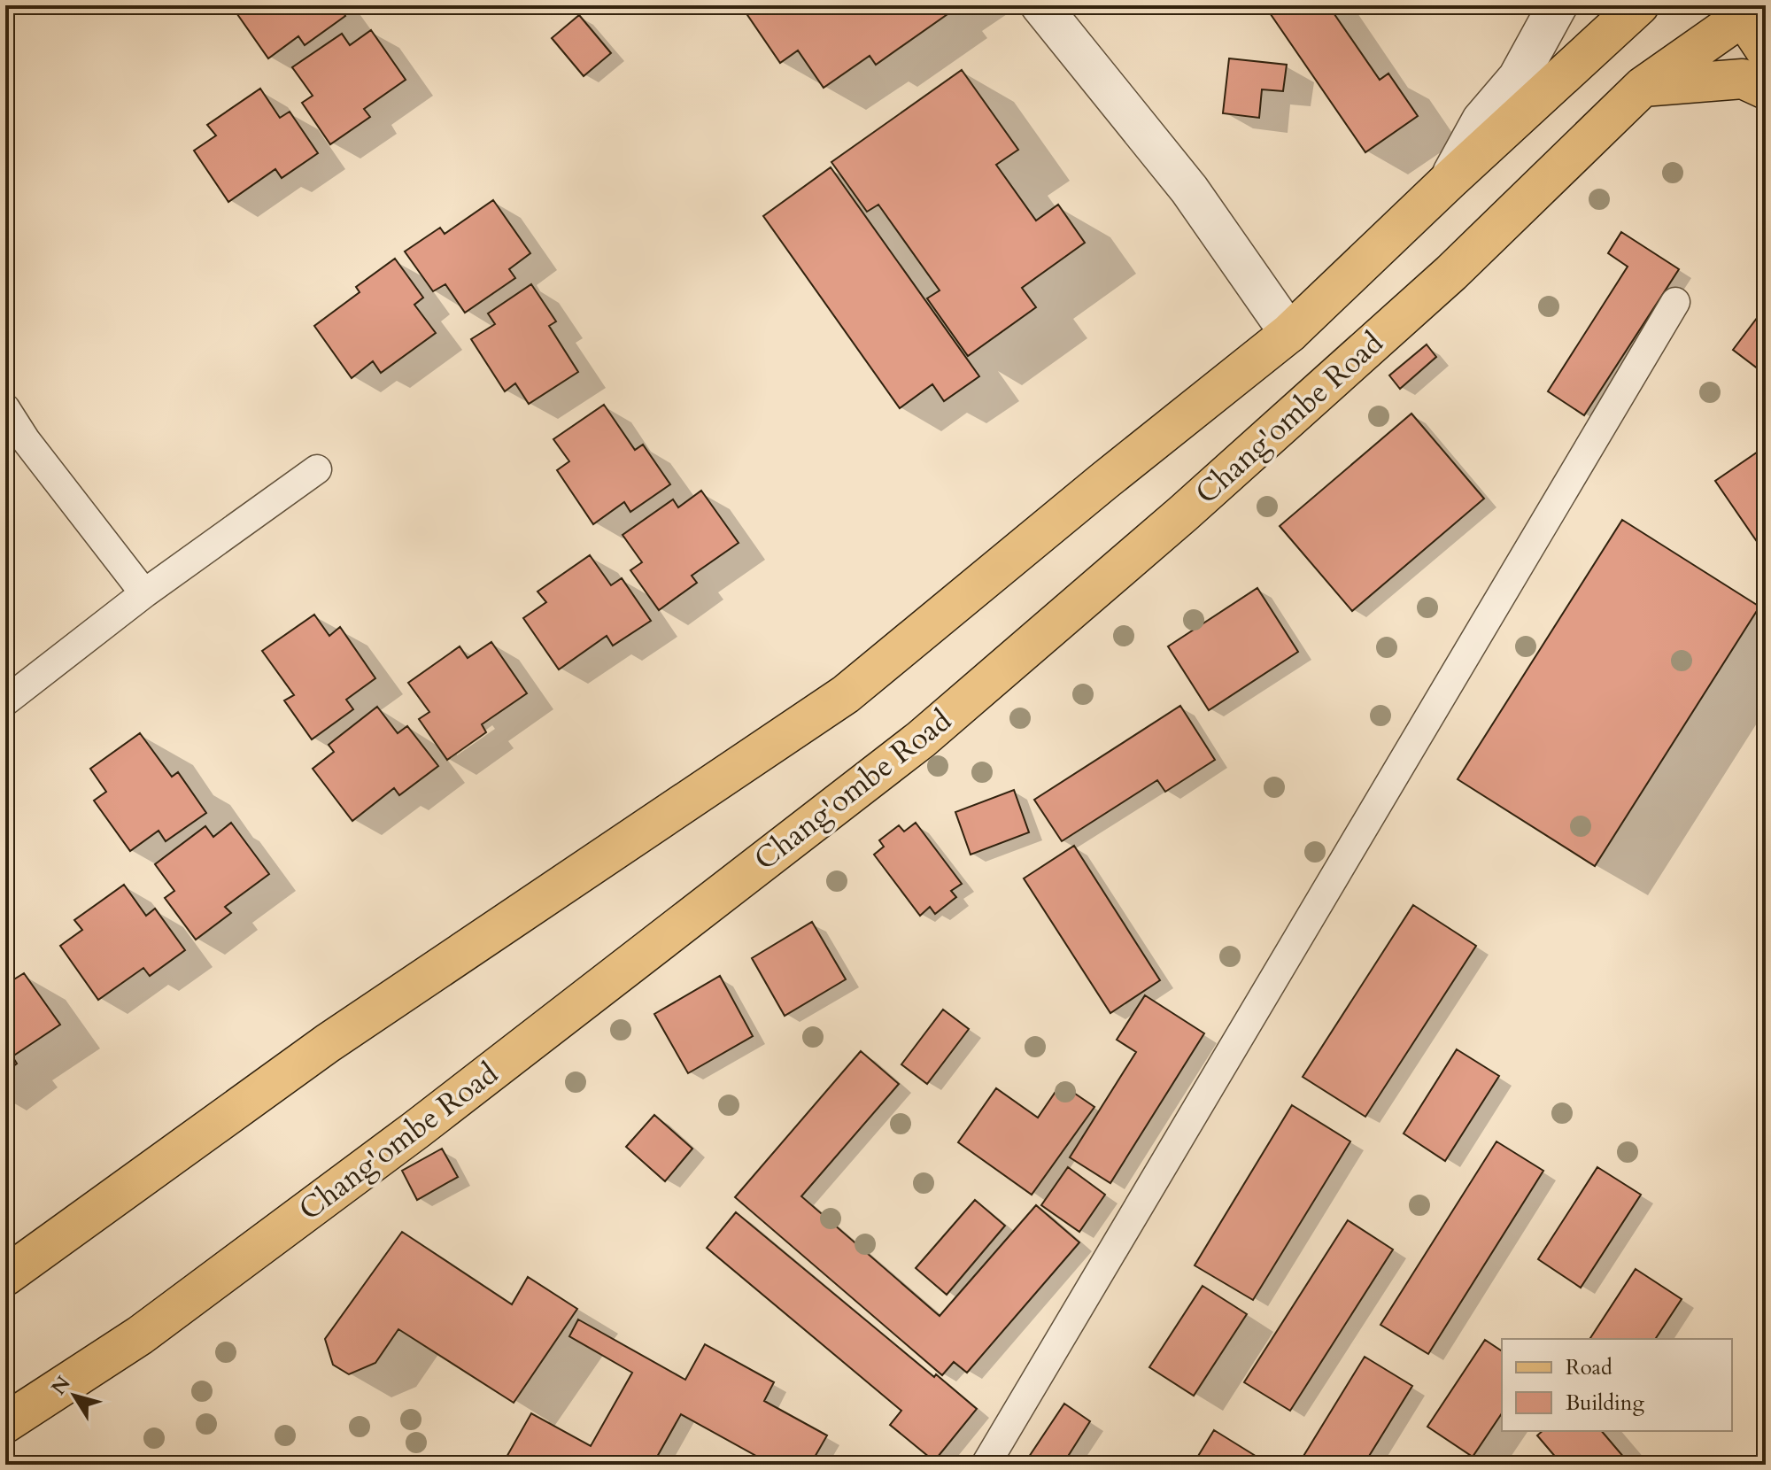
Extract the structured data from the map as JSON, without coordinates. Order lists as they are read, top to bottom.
{
  "streets": {
    "main road": ["Chang'ombe Road"]
  },
  "legend": ["Road", "Building"],
  "north": "top left"
}
